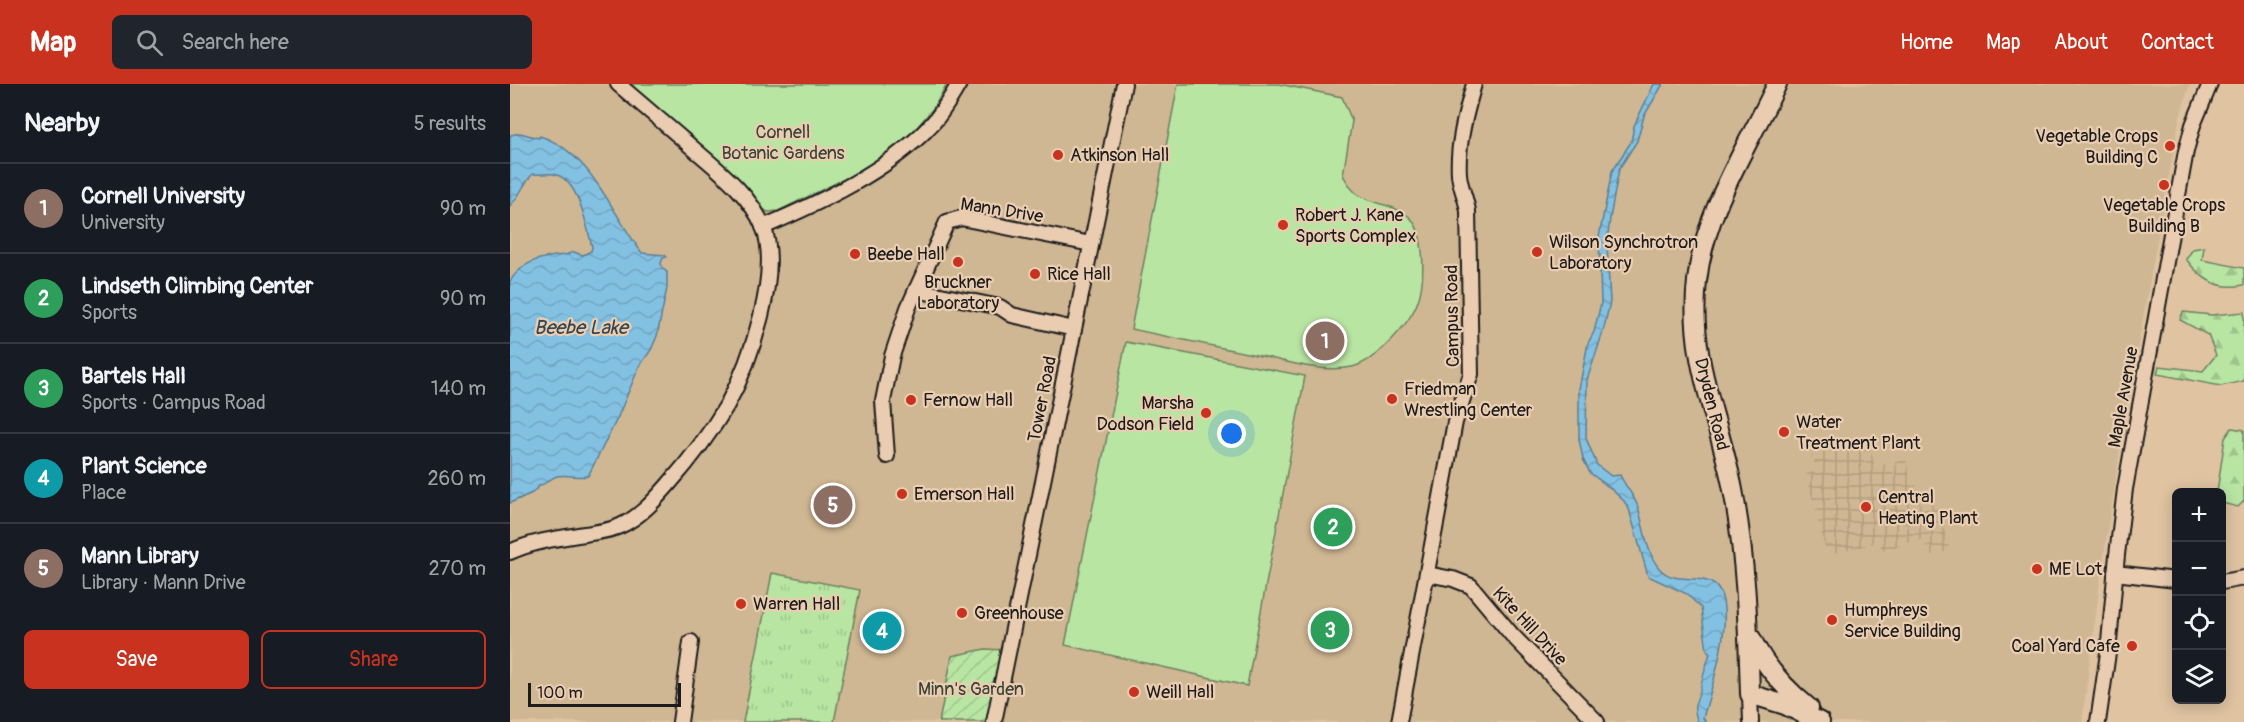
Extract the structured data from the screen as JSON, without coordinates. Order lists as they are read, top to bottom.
{
  "streets": {
    "main road": ["Dryden Road"],
    "street": [
      "Mann Drive",
      "Campus Road",
      "Maple Avenue",
      "Tower Road",
      "Kite Hill Drive"
    ]
  },
  "crossings": [
    ["Mann Drive", "Tower Road"],
    ["Campus Road", "Kite Hill Drive"]
  ],
  "water": ["Beebe Lake"],
  "parks": ["Cornell Botanic Gardens", "Minn's Garden"],
  "places": [
    "Vegetable Crops Building C",
    "Atkinson Hall",
    "Vegetable Crops Building B",
    "Robert J. Kane Sports Complex",
    "Wilson Synchrotron Laboratory",
    "Beebe Hall",
    "Bruckner Laboratory",
    "Rice Hall",
    "Friedman Wrestling Center",
    "Fernow Hall",
    "Marsha Dodson Field",
    "Water Treatment Plant",
    "Emerson Hall",
    "Central Heating Plant",
    "ME Lot",
    "Warren Hall",
    "Greenhouse",
    "Humphreys Service Building",
    "Coal Yard Cafe",
    "Weill Hall"
  ],
  "scale_bar": "100 m",
  "page": {
    "header": "Map",
    "search": "Search here",
    "nav": [
      "Home",
      "Map",
      "About",
      "Contact"
    ],
    "heading": ["Nearby", "5 results"],
    "list": [
      {
        "mark": "1",
        "name": "Cornell University",
        "note": "University",
        "value": "90 m"
      },
      {
        "mark": "2",
        "name": "Lindseth Climbing Center",
        "note": "Sports",
        "value": "90 m"
      },
      {
        "mark": "3",
        "name": "Bartels Hall",
        "note": "Sports · Campus Road",
        "value": "140 m"
      },
      {
        "mark": "4",
        "name": "Plant Science",
        "note": "Place",
        "value": "260 m"
      },
      {
        "mark": "5",
        "name": "Mann Library",
        "note": "Library · Mann Drive",
        "value": "270 m"
      }
    ],
    "pins": [
      "1",
      "5",
      "2",
      "3",
      "4"
    ],
    "map_buttons": ["+", "−"],
    "buttons": ["Save", "Share"],
    "scale": "100 m"
  }
}
